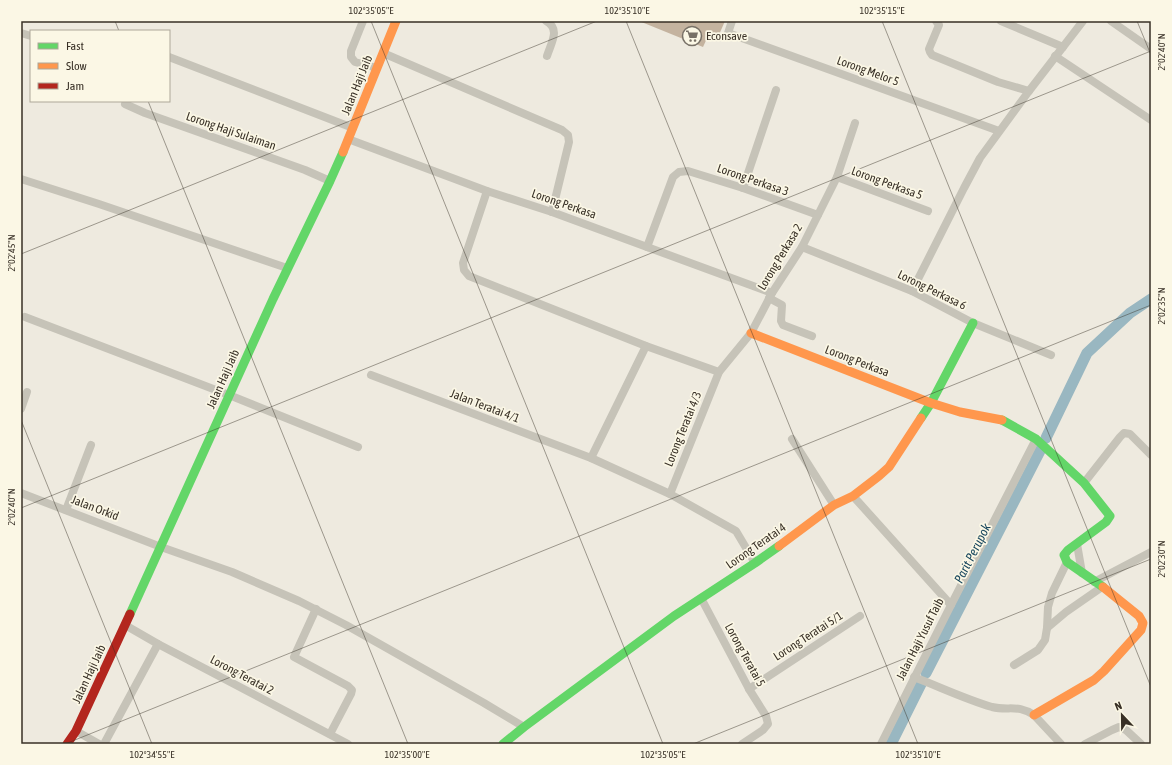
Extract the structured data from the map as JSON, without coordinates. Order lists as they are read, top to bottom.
{
  "streets": {
    "street": [
      "Lorong Melor 5",
      "Jalan Haji Jaib",
      "Lorong Haji Sulaiman",
      "Lorong Perkasa 3",
      "Lorong Perkasa 5",
      "Lorong Perkasa",
      "Lorong Perkasa 2",
      "Lorong Perkasa 6",
      "Jalan Teratai 4/1",
      "Lorong Teratai 4/3",
      "Jalan Orkid",
      "Lorong Teratai 4",
      "Lorong Teratai 5/1",
      "Jalan Haji Yusuf Taib",
      "Lorong Teratai 5",
      "Lorong Teratai 2"
    ]
  },
  "crossings": [
    ["Jalan Haji Jaib", "Lorong Haji Sulaiman"],
    ["Jalan Haji Jaib", "Lorong Perkasa"],
    ["Jalan Haji Jaib", "Jalan Orkid"],
    ["Jalan Haji Jaib", "Lorong Teratai 2"],
    ["Lorong Perkasa 3", "Lorong Perkasa"],
    ["Lorong Perkasa 3", "Lorong Perkasa 2"],
    ["Lorong Perkasa 5", "Lorong Perkasa 2"],
    ["Lorong Perkasa", "Lorong Perkasa 2"],
    ["Lorong Perkasa", "Lorong Teratai 4"],
    ["Lorong Perkasa", "Jalan Haji Yusuf Taib"],
    ["Lorong Perkasa 2", "Lorong Perkasa 6"],
    ["Lorong Perkasa 2", "Lorong Teratai 4/3"],
    ["Lorong Perkasa 6", "Lorong Teratai 4"],
    ["Jalan Teratai 4/1", "Lorong Teratai 4/3"],
    ["Jalan Teratai 4/1", "Lorong Teratai 4"],
    ["Jalan Orkid", "Lorong Teratai 4"],
    ["Lorong Teratai 4", "Lorong Teratai 5"],
    ["Lorong Teratai 5/1", "Lorong Teratai 5"]
  ],
  "water": ["Parit Perupok"],
  "places": {
    "supermarket": ["Econsave"]
  },
  "legend": ["Fast", "Slow", "Jam"],
  "north": "top",
  "coordinates": [
    "102°35'05\"E",
    "102°35'10\"E",
    "102°35'15\"E",
    "2°02'40\"N",
    "2°02'45\"N",
    "2°02'35\"N",
    "2°02'30\"N",
    "102°34'55\"E",
    "102°35'00\"E"
  ]
}
